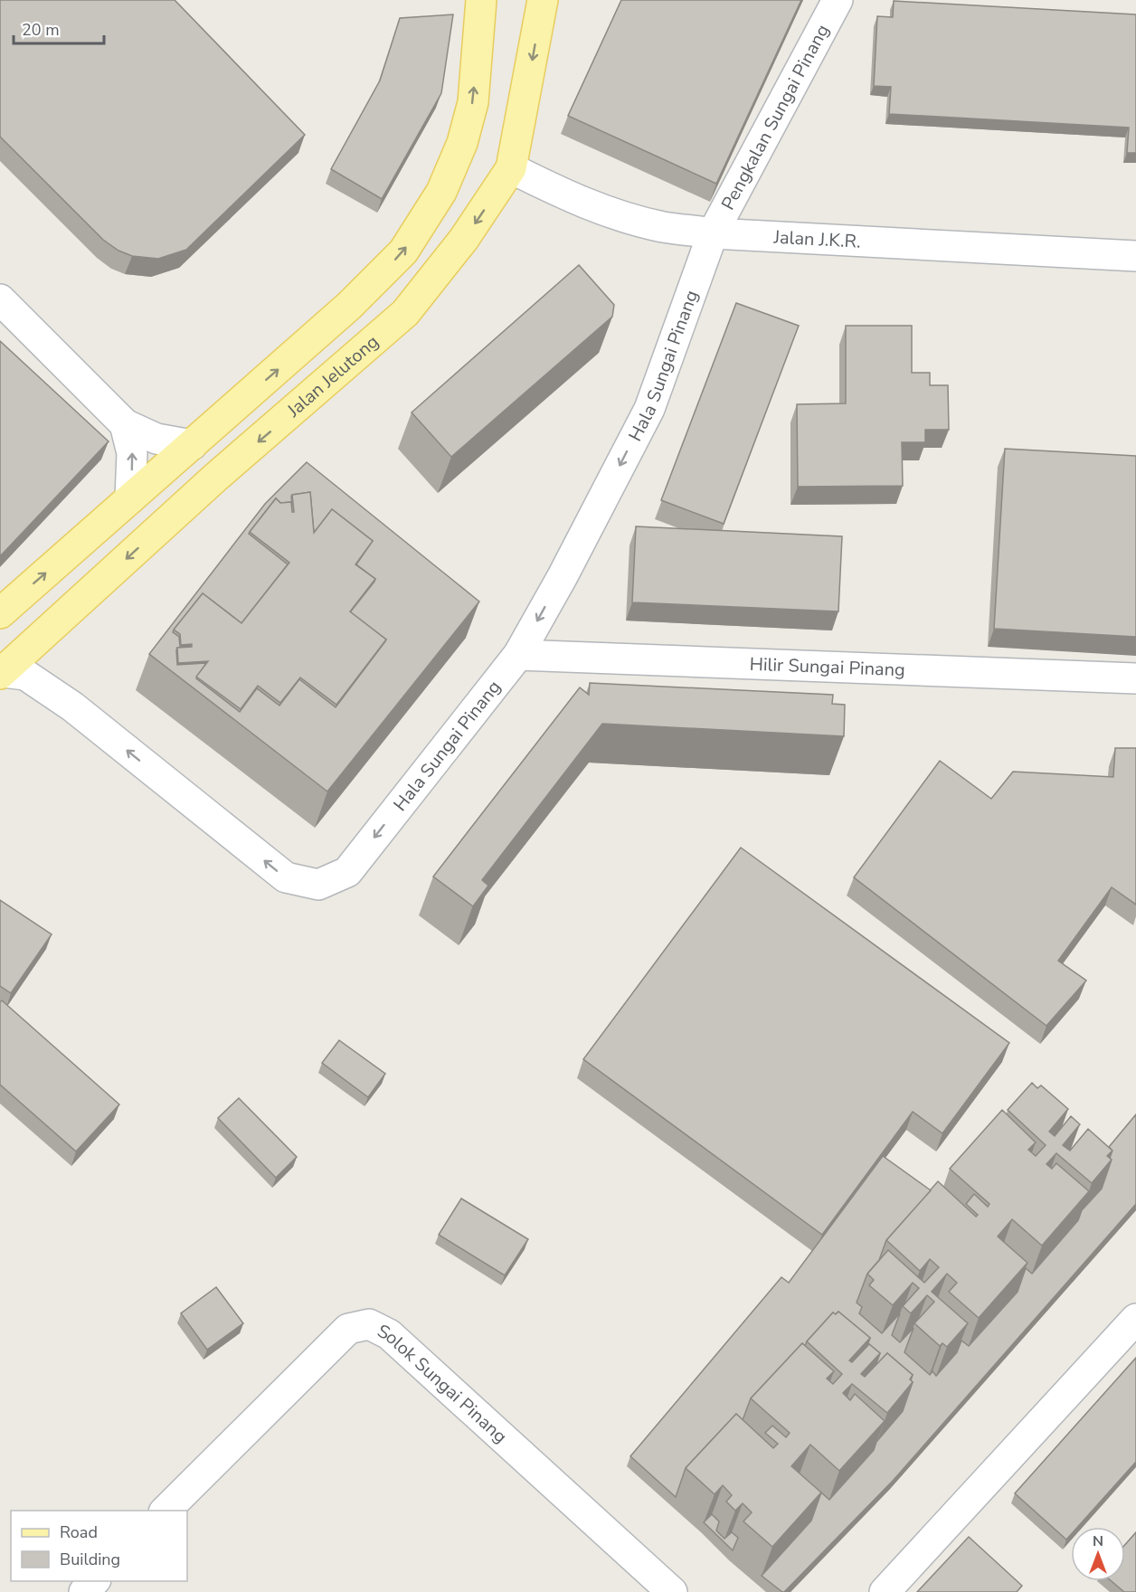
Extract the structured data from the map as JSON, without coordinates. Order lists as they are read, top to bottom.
{
  "streets": {
    "main road": ["Jalan Jelutong"],
    "street": [
      "Pengkalan Sungai Pinang",
      "Jalan J.K.R.",
      "Hala Sungai Pinang",
      "Hilir Sungai Pinang",
      "Solok Sungai Pinang"
    ]
  },
  "crossings": [
    ["Pengkalan Sungai Pinang", "Jalan J.K.R."],
    ["Pengkalan Sungai Pinang", "Hala Sungai Pinang"],
    ["Jalan J.K.R.", "Hala Sungai Pinang"],
    ["Jalan J.K.R.", "Jalan Jelutong"],
    ["Hala Sungai Pinang", "Jalan Jelutong"],
    ["Hala Sungai Pinang", "Hilir Sungai Pinang"]
  ],
  "legend": ["Road", "Building"],
  "scale_bar": "20 m",
  "north": "top"
}
